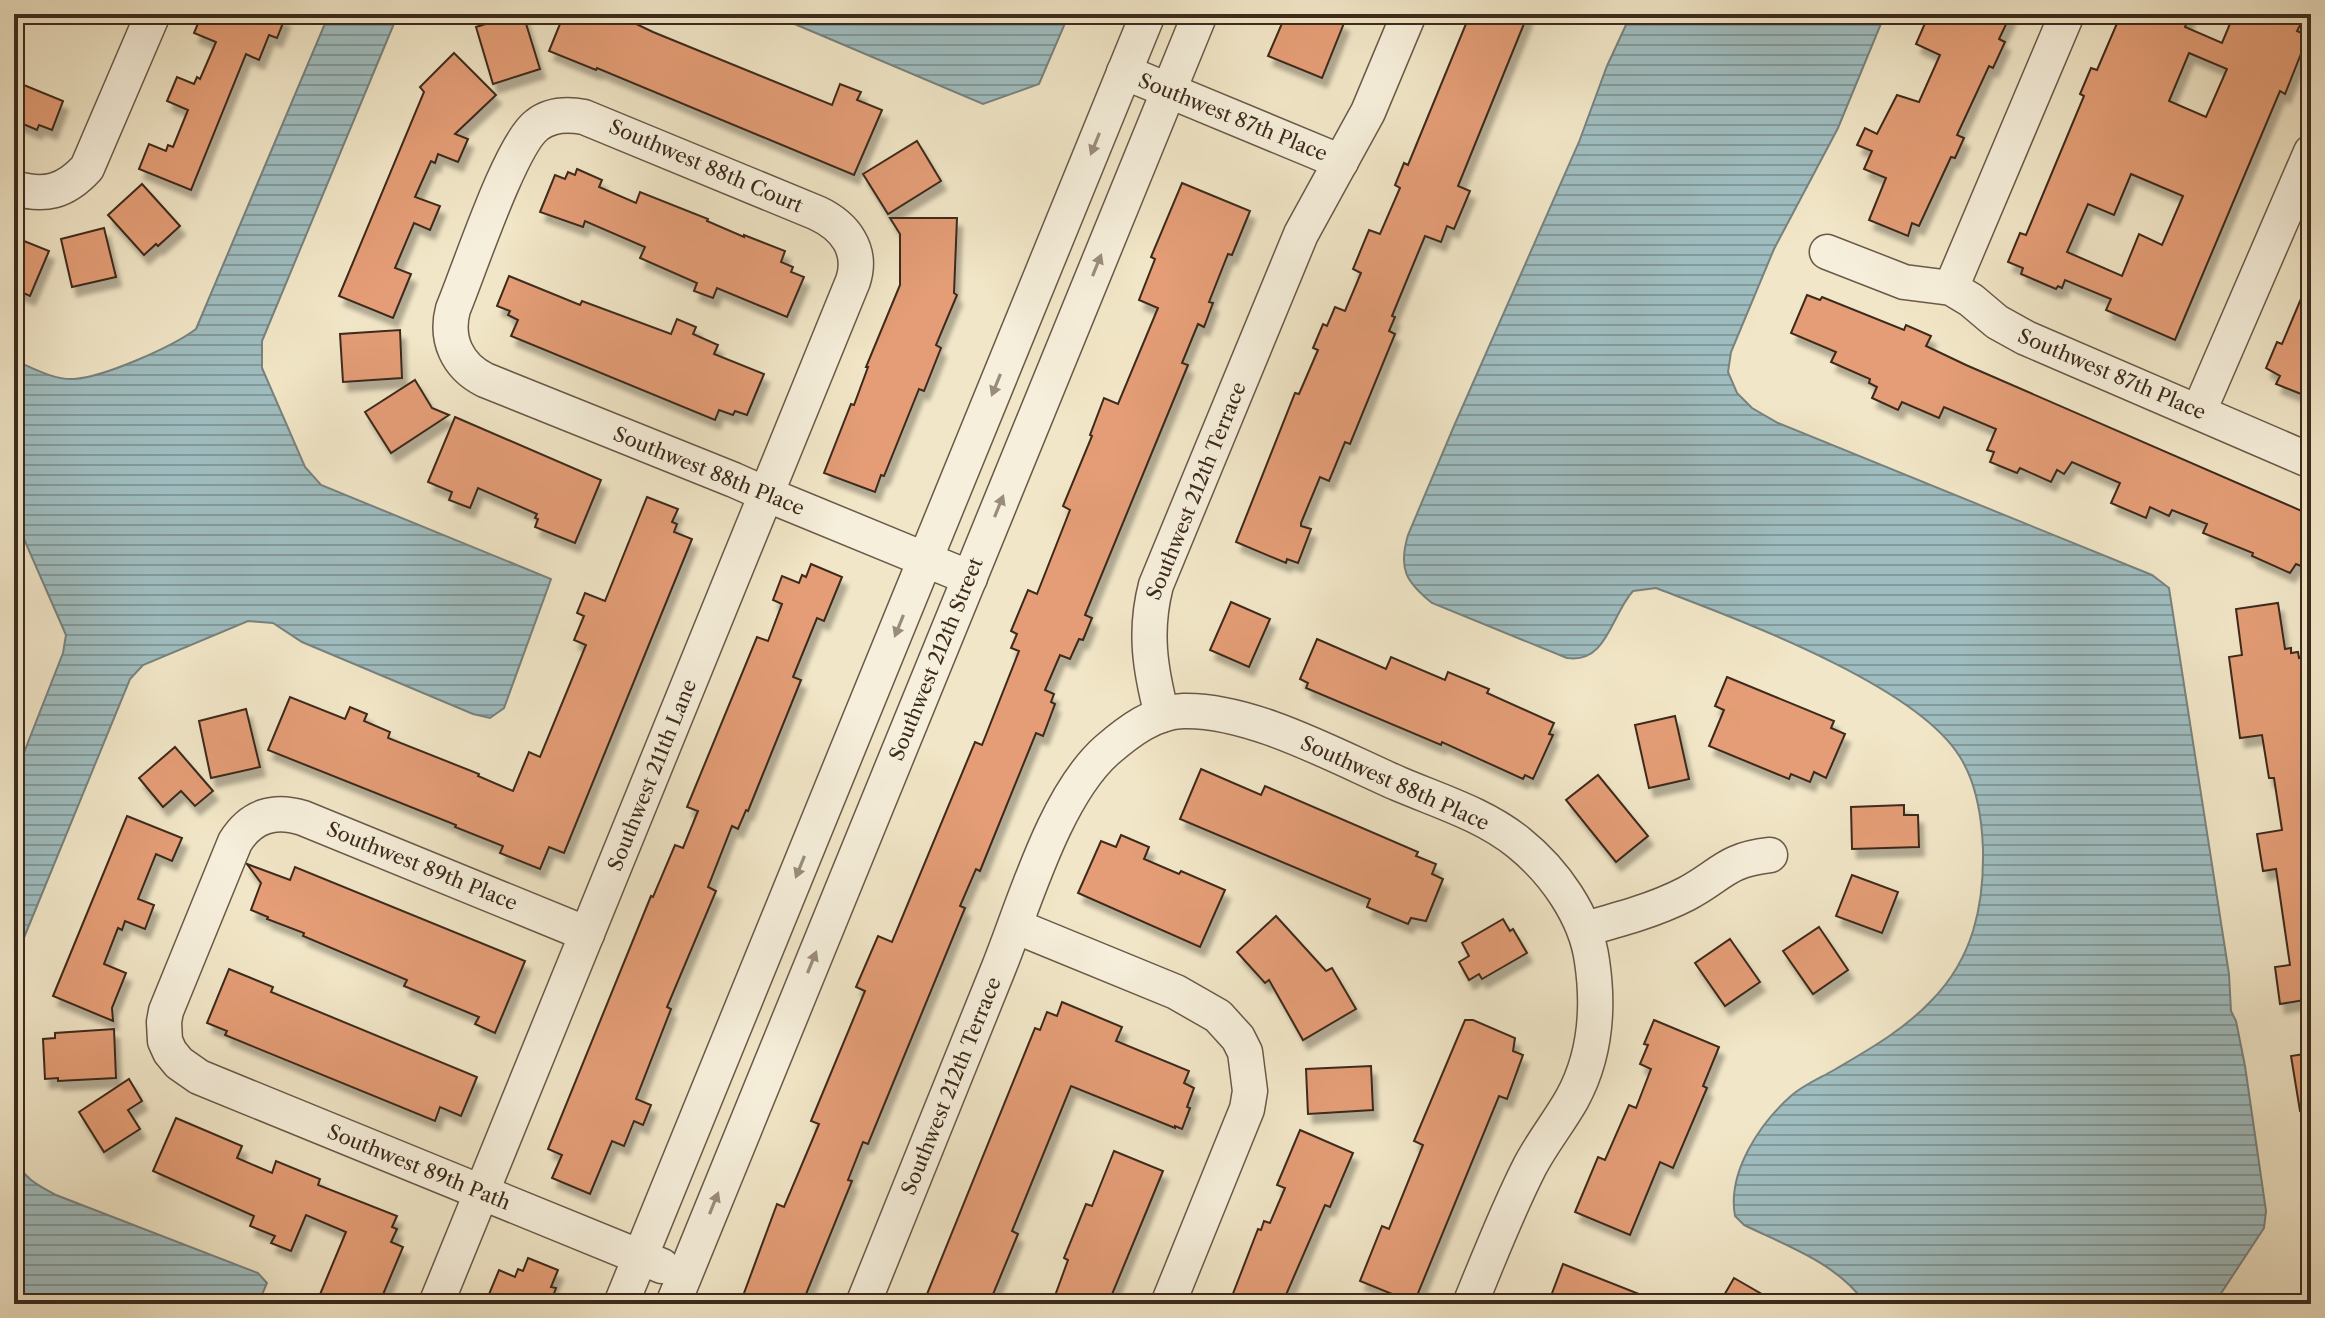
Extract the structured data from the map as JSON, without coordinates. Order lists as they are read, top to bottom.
{
  "streets": {
    "street": [
      "Southwest 87th Place",
      "Southwest 88th Court",
      "Southwest 88th Place",
      "Southwest 212th Terrace",
      "Southwest 212th Street",
      "Southwest 211th Lane",
      "Southwest 89th Place",
      "Southwest 89th Path"
    ]
  },
  "crossings": [
    ["Southwest 87th Place", "Southwest 212th Terrace"],
    ["Southwest 87th Place", "Southwest 212th Street"],
    ["Southwest 88th Court", "Southwest 88th Place"],
    ["Southwest 88th Court", "Southwest 211th Lane"],
    ["Southwest 88th Place", "Southwest 212th Terrace"],
    ["Southwest 88th Place", "Southwest 212th Street"],
    ["Southwest 88th Place", "Southwest 211th Lane"],
    ["Southwest 212th Street", "Southwest 89th Path"],
    ["Southwest 211th Lane", "Southwest 89th Place"],
    ["Southwest 211th Lane", "Southwest 89th Path"],
    ["Southwest 89th Place", "Southwest 89th Path"]
  ]
}
